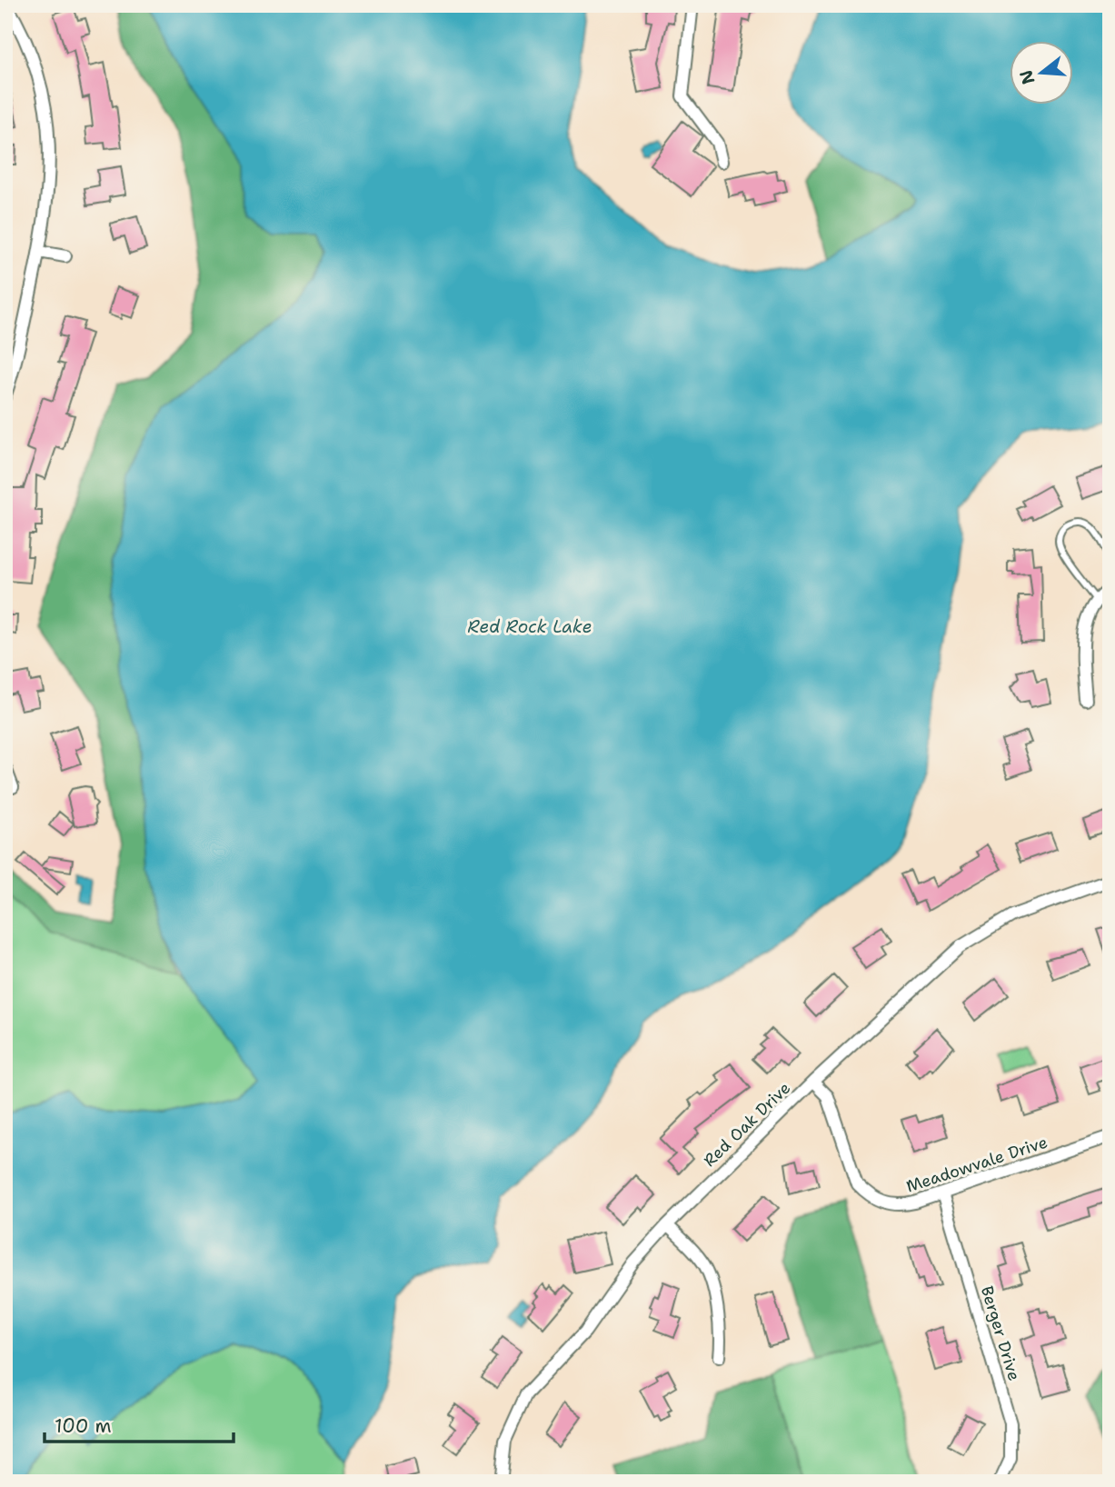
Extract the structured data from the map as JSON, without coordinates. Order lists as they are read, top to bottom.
{
  "streets": {
    "street": ["Red Oak Drive", "Meadowvale Drive", "Berger Drive"]
  },
  "crossings": [
    ["Red Oak Drive", "Meadowvale Drive"],
    ["Meadowvale Drive", "Berger Drive"]
  ],
  "water": ["Red Rock Lake"],
  "scale_bar": "100 m",
  "north": "left"
}
